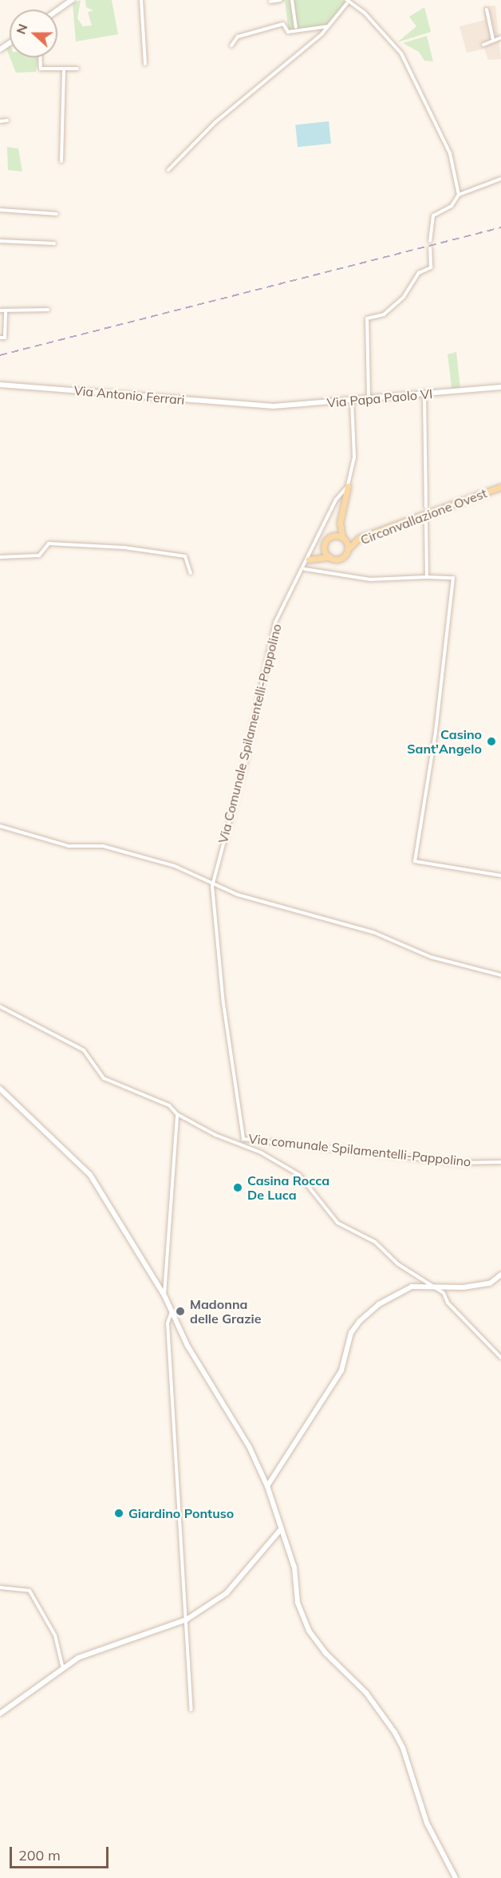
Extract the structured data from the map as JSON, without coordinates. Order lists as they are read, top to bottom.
{
  "streets": {
    "main road": ["Circonvallazione Ovest"],
    "street": [
      "Via Antonio Ferrari",
      "Via Papa Paolo VI",
      "Via Comunale Spilamentelli-Pappolino",
      "Via comunale Spilamentelli-Pappolino"
    ]
  },
  "crossings": [
    ["Via Antonio Ferrari", "Via Papa Paolo VI"],
    ["Via Comunale Spilamentelli-Pappolino", "Via comunale Spilamentelli-Pappolino"]
  ],
  "places": [
    "Casino Sant'Angelo",
    "Casina Rocca De Luca",
    "Madonna delle Grazie",
    "Giardino Pontuso"
  ],
  "scale_bar": "200 m",
  "north": "left"
}
